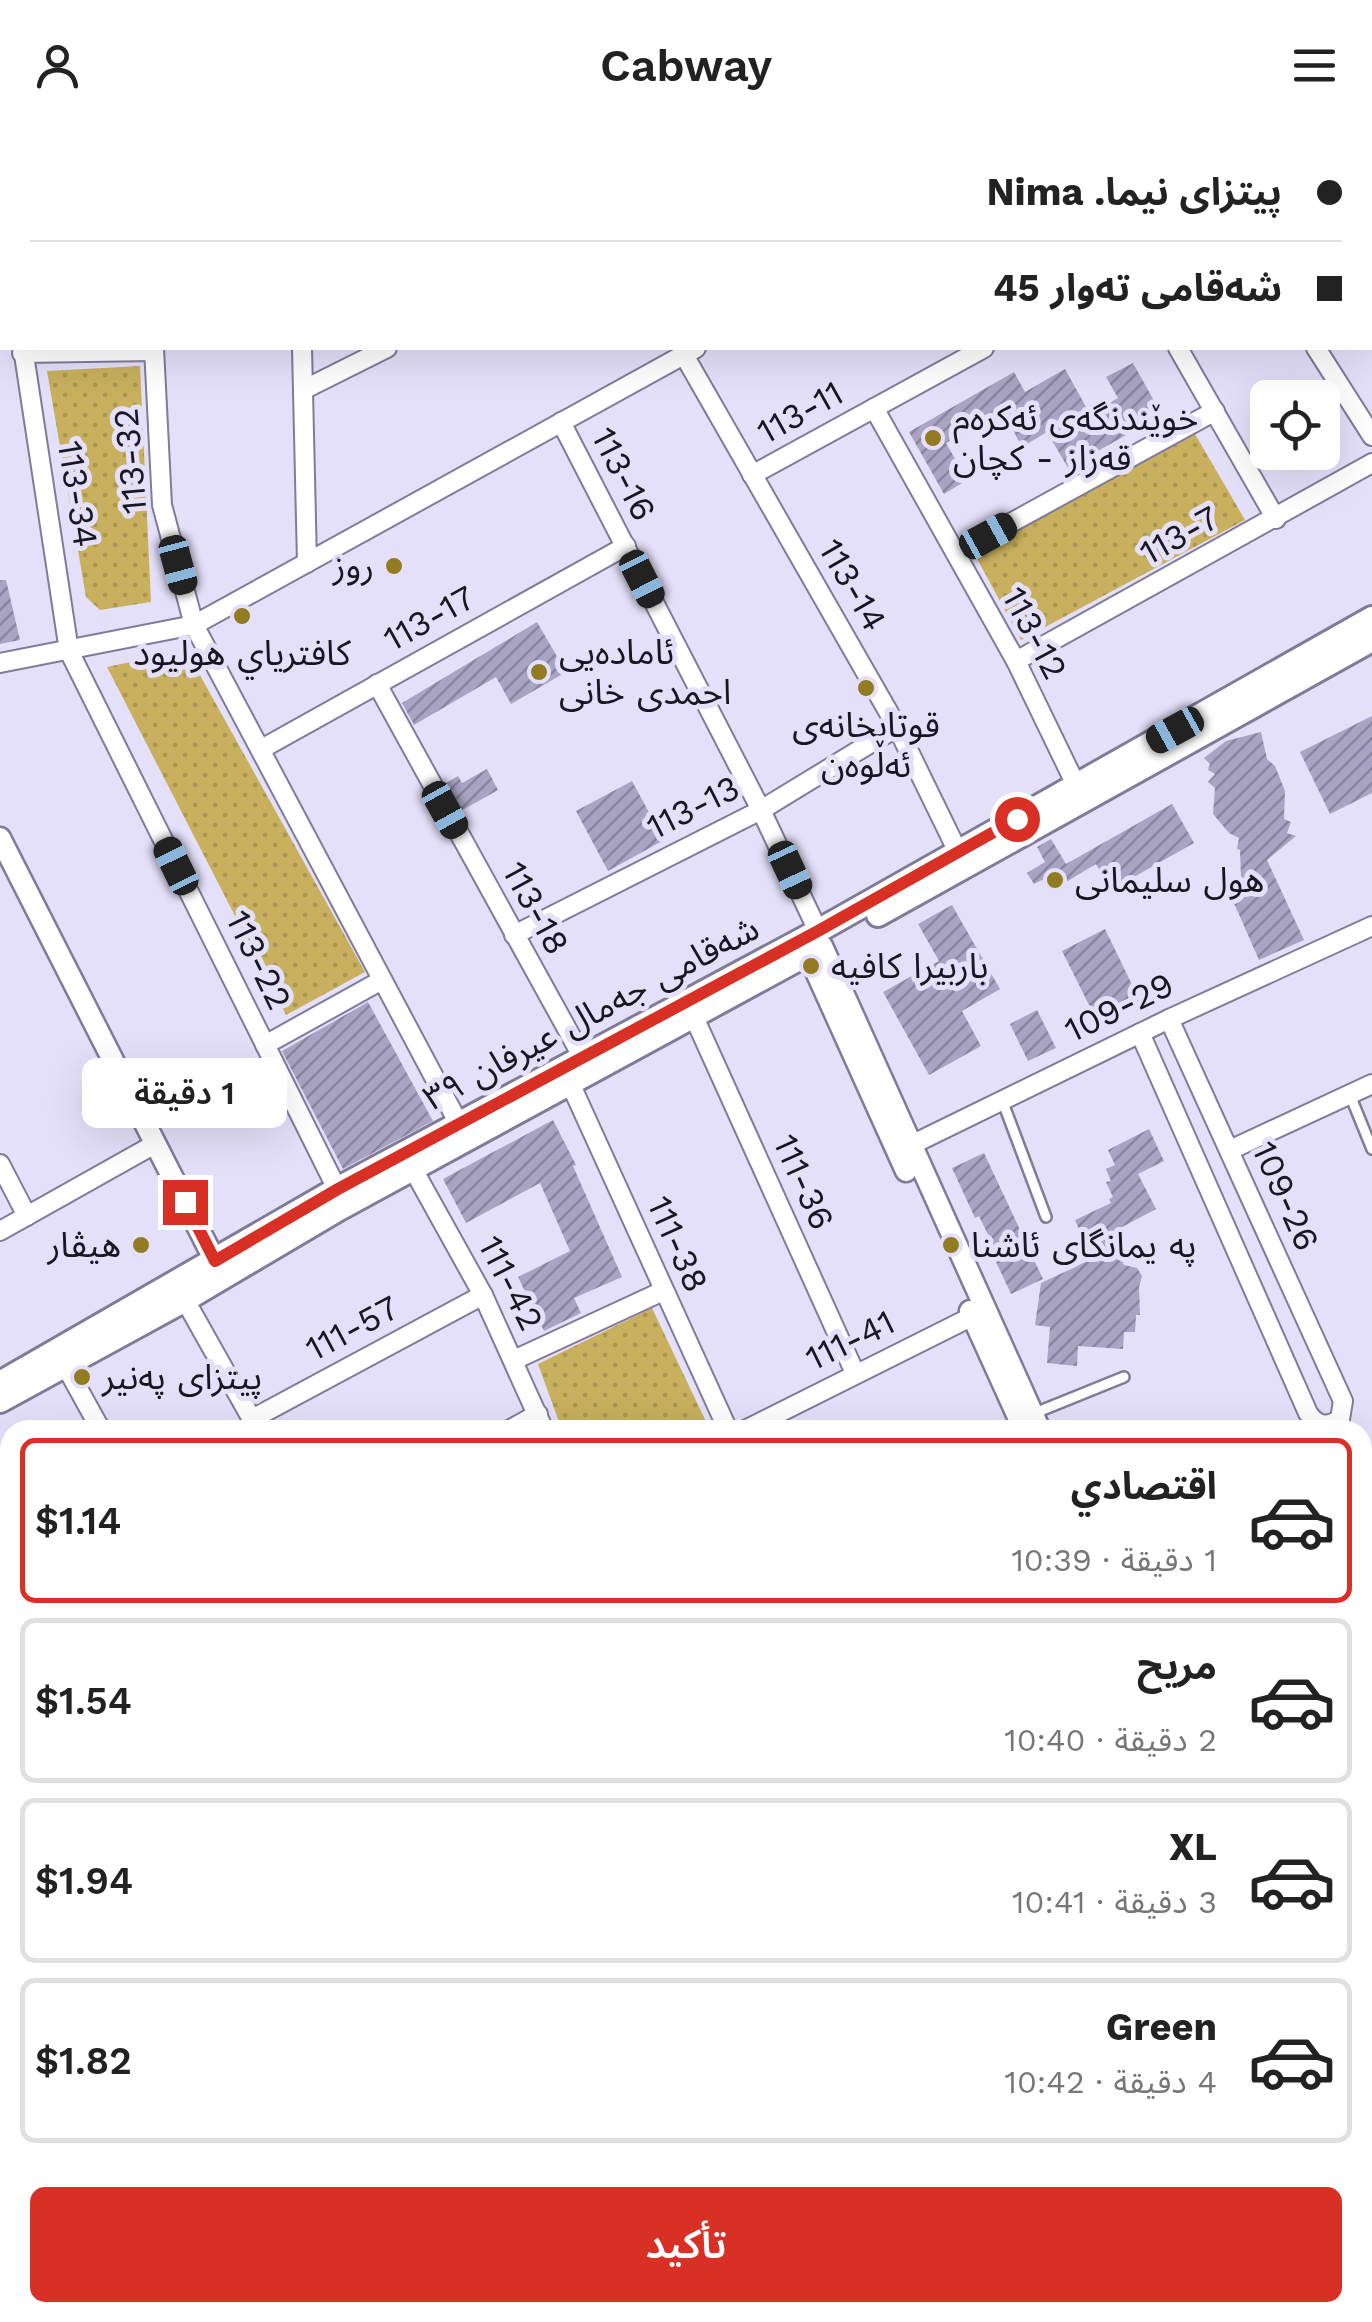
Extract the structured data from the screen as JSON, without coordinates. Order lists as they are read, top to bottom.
{
  "streets": {
    "main road": ["شەقامی جەمال عیرفان ٣٩"],
    "street": [
      "113-11",
      "113-32",
      "113-16",
      "113-34",
      "113-7",
      "113-14",
      "113-17",
      "113-12",
      "113-13",
      "113-18",
      "113-22",
      "109-29",
      "111-36",
      "109-26",
      "111-38",
      "111-42",
      "111-57",
      "111-41"
    ]
  },
  "crossings": [
    ["113-11", "113-14"],
    ["113-11", "113-12"],
    ["113-32", "شەقامی جەمال عیرفان ٣٩"],
    ["113-16", "113-17"],
    ["113-16", "113-13"],
    ["113-16", "شەقامی جەمال عیرفان ٣٩"],
    ["113-34", "113-22"],
    ["113-7", "113-12"],
    ["113-14", "113-13"],
    ["113-14", "شەقامی جەمال عیرفان ٣٩"],
    ["113-17", "113-18"],
    ["113-12", "شەقامی جەمال عیرفان ٣٩"],
    ["113-13", "113-18"],
    ["113-18", "شەقامی جەمال عیرفان ٣٩"],
    ["113-22", "شەقامی جەمال عیرفان ٣٩"],
    ["109-29", "109-26"],
    ["شەقامی جەمال عیرفان ٣٩", "111-36"],
    ["شەقامی جەمال عیرفان ٣٩", "111-38"],
    ["شەقامی جەمال عیرفان ٣٩", "111-42"],
    ["111-36", "111-41"],
    ["111-42", "111-57"]
  ],
  "places": [
    "خوێندنگەی ئەکرەم قەزاز - کچان",
    "روز",
    "كافترياي هوليود",
    "ئامادەیی احمدی خانی",
    "قوتابخانەی ئەڵوەن",
    "هول سليمانى",
    "باربيرا كافيه",
    "هيڤار",
    "په یمانگای ئاشنا",
    "پیتزای پەنیر"
  ],
  "page": {
    "header": "Cabway",
    "banner": ["پیتزای نیما. Nima", "شەقامی تەوار 45"],
    "bubble": "1 دقيقة",
    "list": [
      {
        "name": "اقتصادي",
        "note": "1 دقيقة · 10:39",
        "value": "$1.14"
      },
      {
        "name": "مريح",
        "note": "2 دقيقة · 10:40",
        "value": "$1.54"
      },
      {
        "name": "XL",
        "note": "3 دقيقة · 10:41",
        "value": "$1.94"
      },
      {
        "name": "Green",
        "note": "4 دقيقة · 10:42",
        "value": "$1.82"
      }
    ],
    "buttons": "تأكيد"
  }
}
